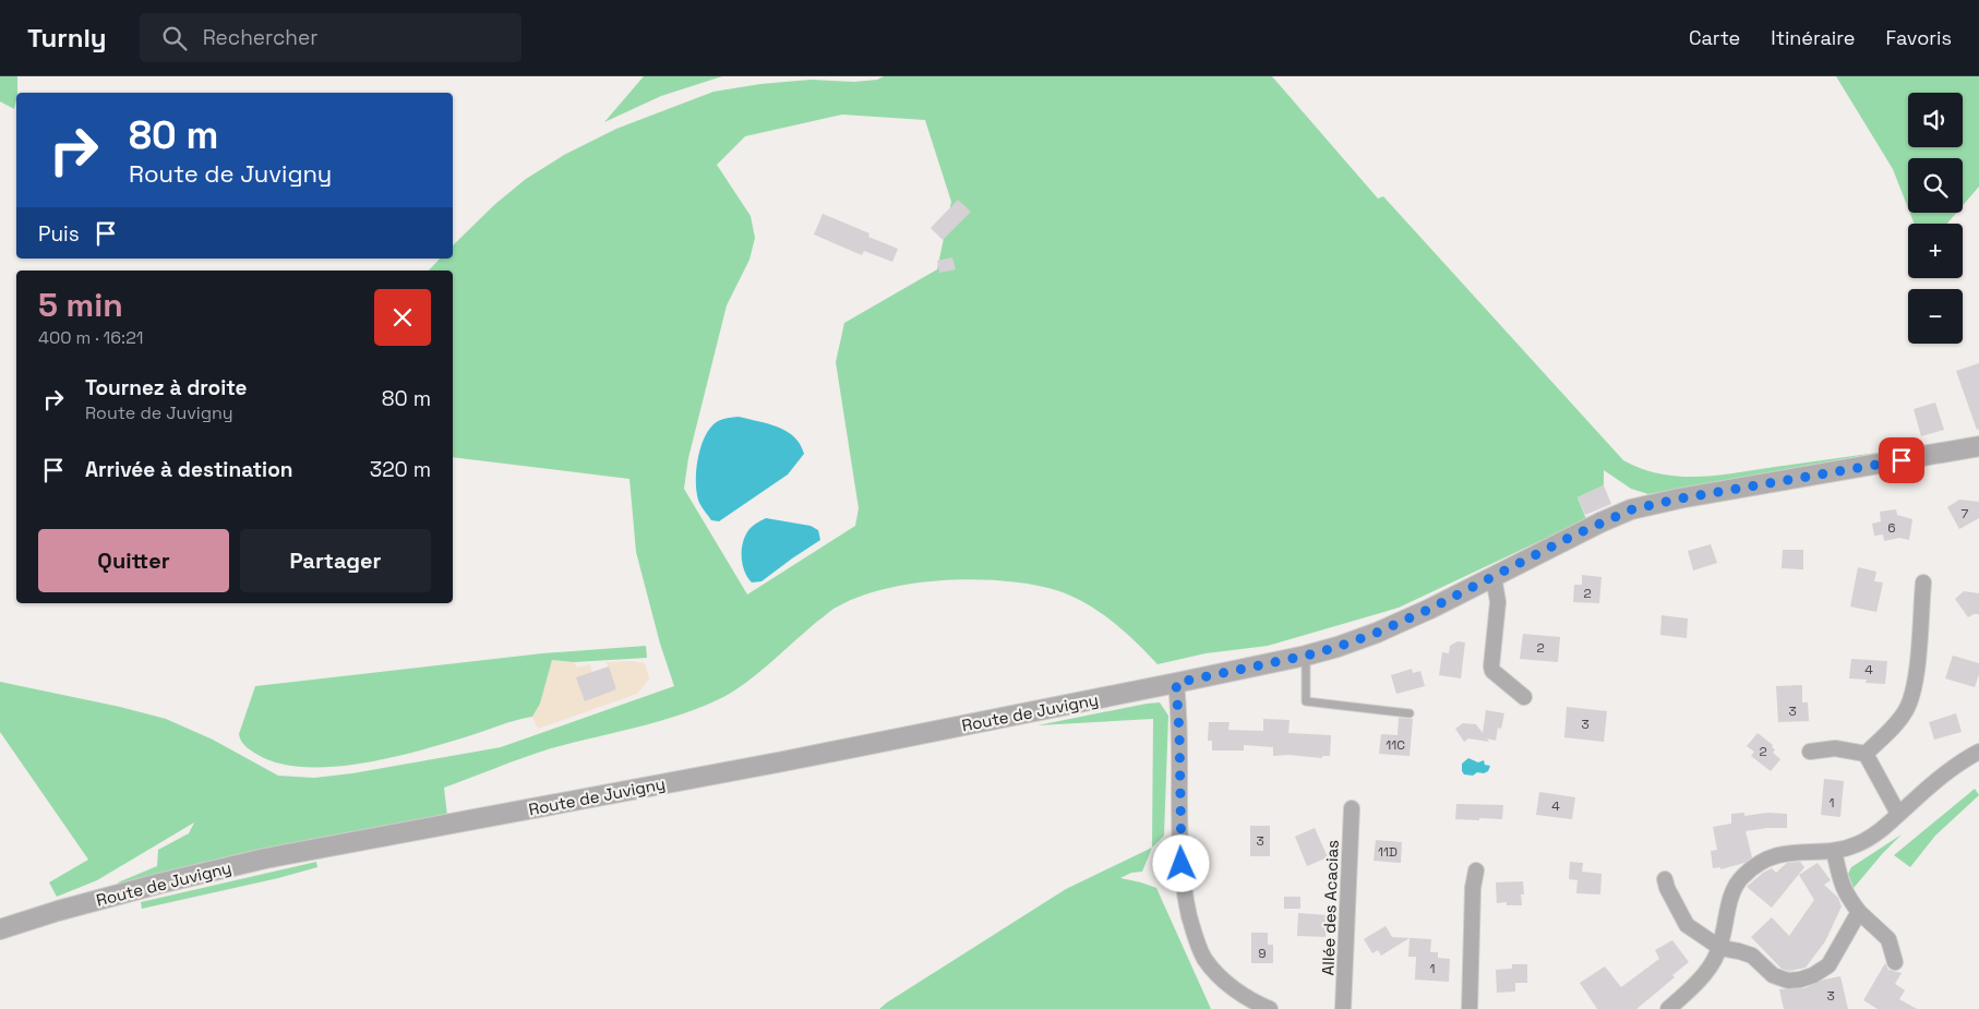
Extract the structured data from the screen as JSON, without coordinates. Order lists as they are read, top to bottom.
{
  "streets": {
    "street": ["Route de Juvigny", "Allée des Acacias"]
  },
  "house_numbers": [
    "7",
    "6",
    "2",
    "2",
    "4",
    "3",
    "3",
    "11C",
    "2",
    "1",
    "4",
    "3",
    "11D",
    "9",
    "1",
    "3"
  ],
  "page": {
    "header": "Turnly",
    "search": "Rechercher",
    "nav": ["Carte", "Itinéraire", "Favoris"],
    "map_buttons": ["+", "−"],
    "turn": ["80 m", "Route de Juvigny"],
    "then": "Puis",
    "heading": ["5 min", "400 m · 16:21"],
    "list": [
      {
        "name": "Tournez à droite",
        "note": "Route de Juvigny",
        "value": "80 m"
      },
      {
        "name": "Arrivée à destination",
        "value": "320 m"
      }
    ],
    "buttons": ["Quitter", "Partager"]
  }
}
